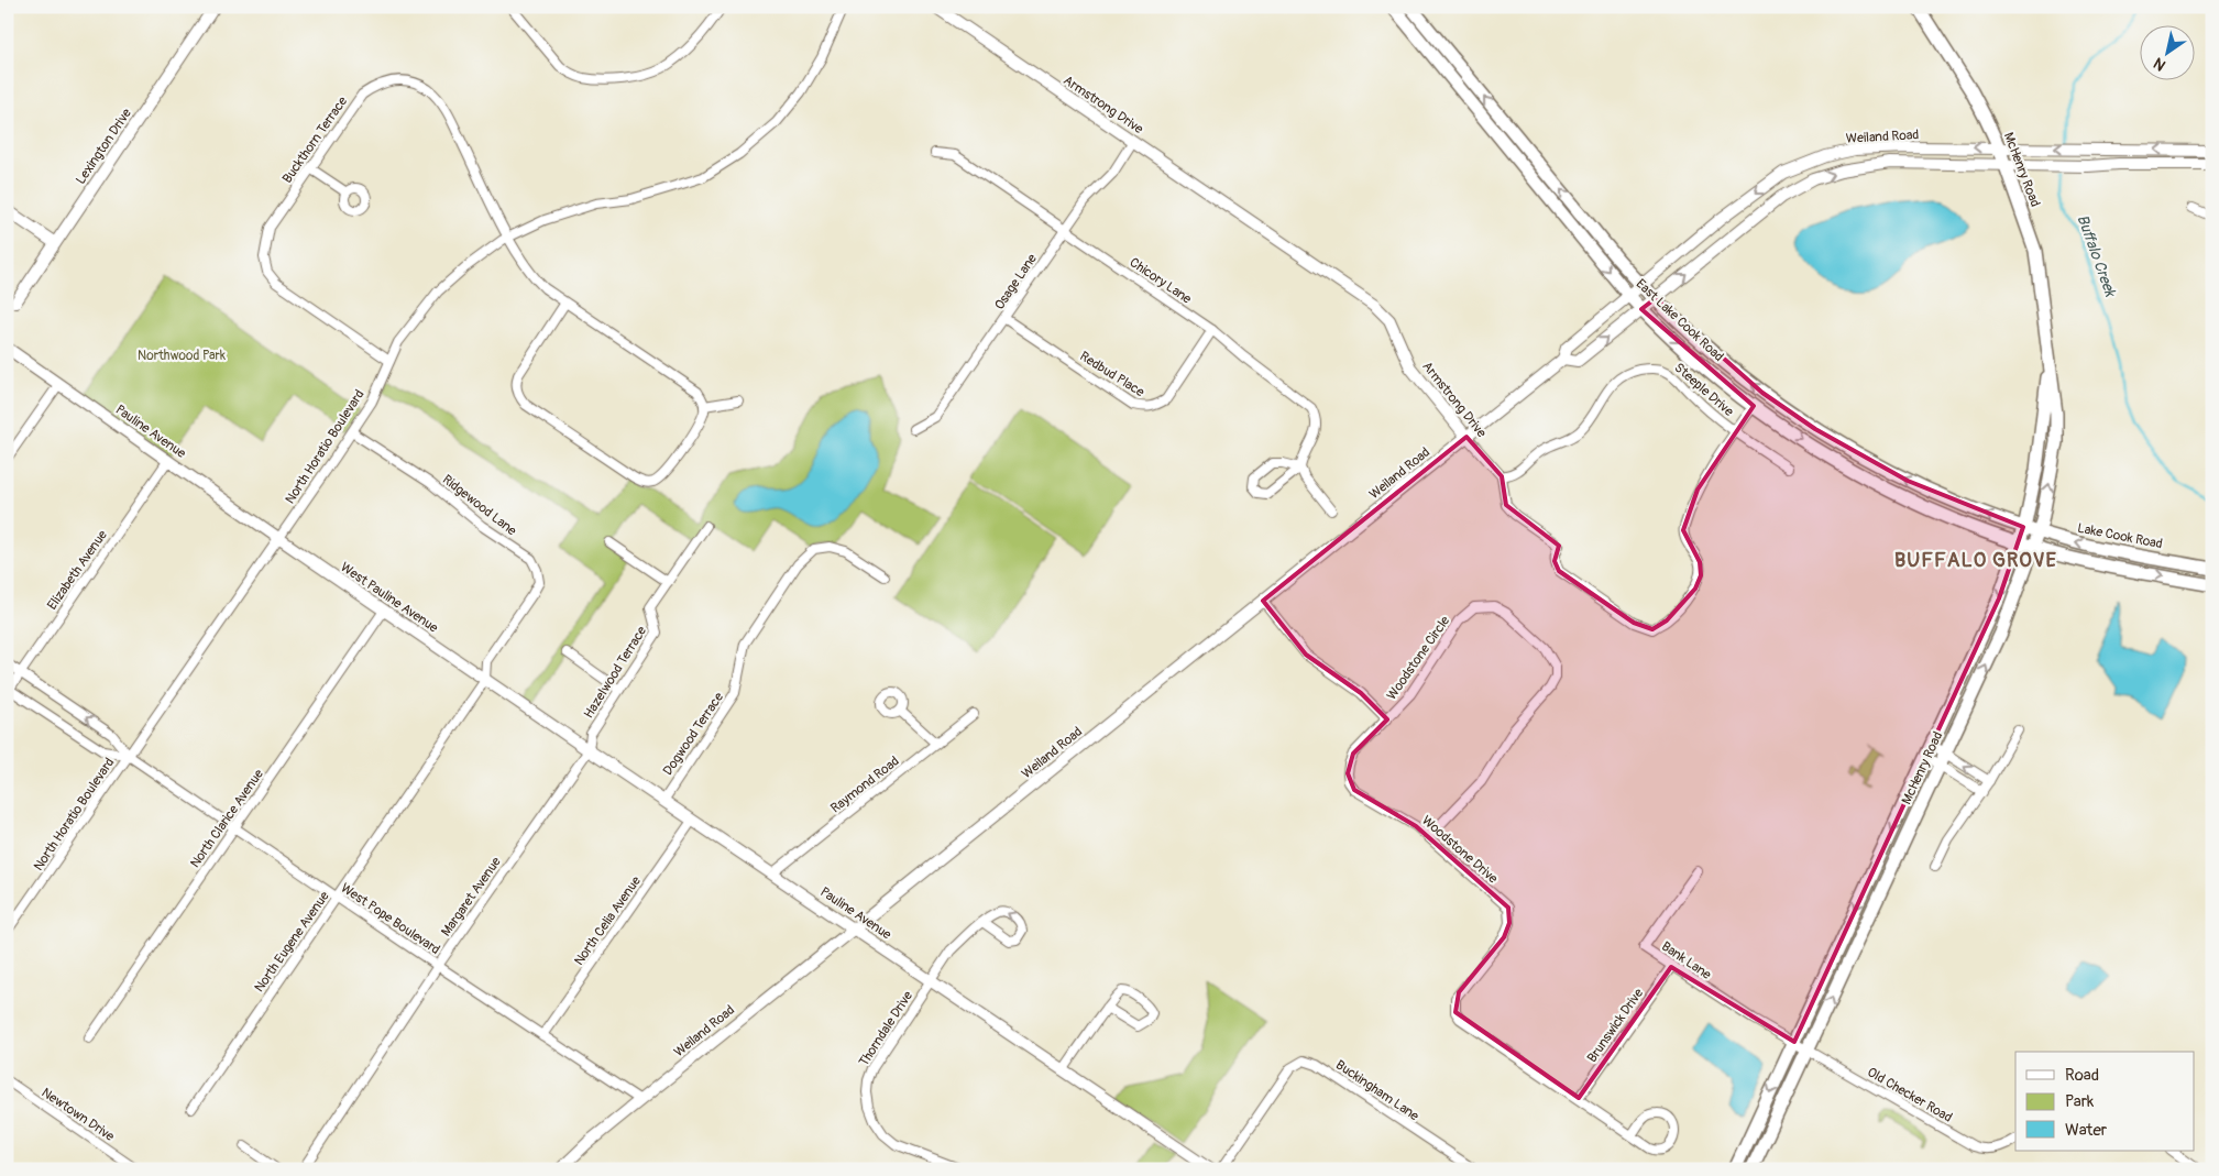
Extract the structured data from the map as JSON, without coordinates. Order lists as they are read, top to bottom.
{
  "streets": {
    "main road": [
      "Armstrong Drive",
      "Weiland Road",
      "Lexington Drive",
      "McHenry Road",
      "East Lake Cook Road",
      "Pauline Avenue",
      "Lake Cook Road",
      "West Pauline Avenue"
    ],
    "street": [
      "Buckthorn Terrace",
      "Chicory Lane",
      "Osage Lane",
      "Redbud Place",
      "Steeple Drive",
      "North Horatio Boulevard",
      "Ridgewood Lane",
      "Elizabeth Avenue",
      "Woodstone Circle",
      "Hazelwood Terrace",
      "Dogwood Terrace",
      "Raymond Road",
      "North Clarice Avenue",
      "Woodstone Drive",
      "Margaret Avenue",
      "West Pope Boulevard",
      "North Celia Avenue",
      "North Eugene Avenue",
      "Bank Lane",
      "Brunswick Drive",
      "Thorndale Drive",
      "Buckingham Lane",
      "Old Checker Road",
      "Newtown Drive"
    ]
  },
  "crossings": [
    ["Armstrong Drive", "Weiland Road"],
    ["Armstrong Drive", "Osage Lane"],
    ["Armstrong Drive", "East Lake Cook Road"],
    ["Armstrong Drive", "Steeple Drive"],
    ["Weiland Road", "McHenry Road"],
    ["Weiland Road", "East Lake Cook Road"],
    ["Weiland Road", "Pauline Avenue"],
    ["Weiland Road", "West Pope Boulevard"],
    ["Buckthorn Terrace", "North Horatio Boulevard"],
    ["McHenry Road", "East Lake Cook Road"],
    ["McHenry Road", "Lake Cook Road"],
    ["McHenry Road", "Bank Lane"],
    ["McHenry Road", "Old Checker Road"],
    ["Chicory Lane", "Osage Lane"],
    ["Chicory Lane", "Redbud Place"],
    ["Osage Lane", "Redbud Place"],
    ["East Lake Cook Road", "Lake Cook Road"],
    ["Pauline Avenue", "North Horatio Boulevard"],
    ["Pauline Avenue", "Ridgewood Lane"],
    ["Pauline Avenue", "Elizabeth Avenue"],
    ["Pauline Avenue", "West Pauline Avenue"],
    ["Pauline Avenue", "Hazelwood Terrace"],
    ["Pauline Avenue", "Dogwood Terrace"],
    ["Pauline Avenue", "Raymond Road"],
    ["Pauline Avenue", "Margaret Avenue"],
    ["Pauline Avenue", "North Celia Avenue"],
    ["Pauline Avenue", "North Eugene Avenue"],
    ["Pauline Avenue", "Thorndale Drive"],
    ["North Horatio Boulevard", "Ridgewood Lane"],
    ["North Horatio Boulevard", "West Pauline Avenue"],
    ["North Horatio Boulevard", "West Pope Boulevard"],
    ["Ridgewood Lane", "West Pauline Avenue"],
    ["Ridgewood Lane", "North Eugene Avenue"],
    ["Elizabeth Avenue", "West Pope Boulevard"],
    ["West Pauline Avenue", "North Clarice Avenue"],
    ["West Pauline Avenue", "North Eugene Avenue"],
    ["Woodstone Circle", "Woodstone Drive"],
    ["Hazelwood Terrace", "Margaret Avenue"],
    ["North Clarice Avenue", "West Pope Boulevard"],
    ["Woodstone Drive", "Brunswick Drive"],
    ["Margaret Avenue", "West Pope Boulevard"],
    ["West Pope Boulevard", "North Celia Avenue"],
    ["West Pope Boulevard", "North Eugene Avenue"],
    ["Bank Lane", "Brunswick Drive"],
    ["Bank Lane", "Old Checker Road"]
  ],
  "districts": ["BUFFALO GROVE"],
  "water": ["Buffalo Creek"],
  "parks": ["Northwood Park"],
  "legend": ["Road", "Park", "Water"],
  "north": "bottom left"
}
